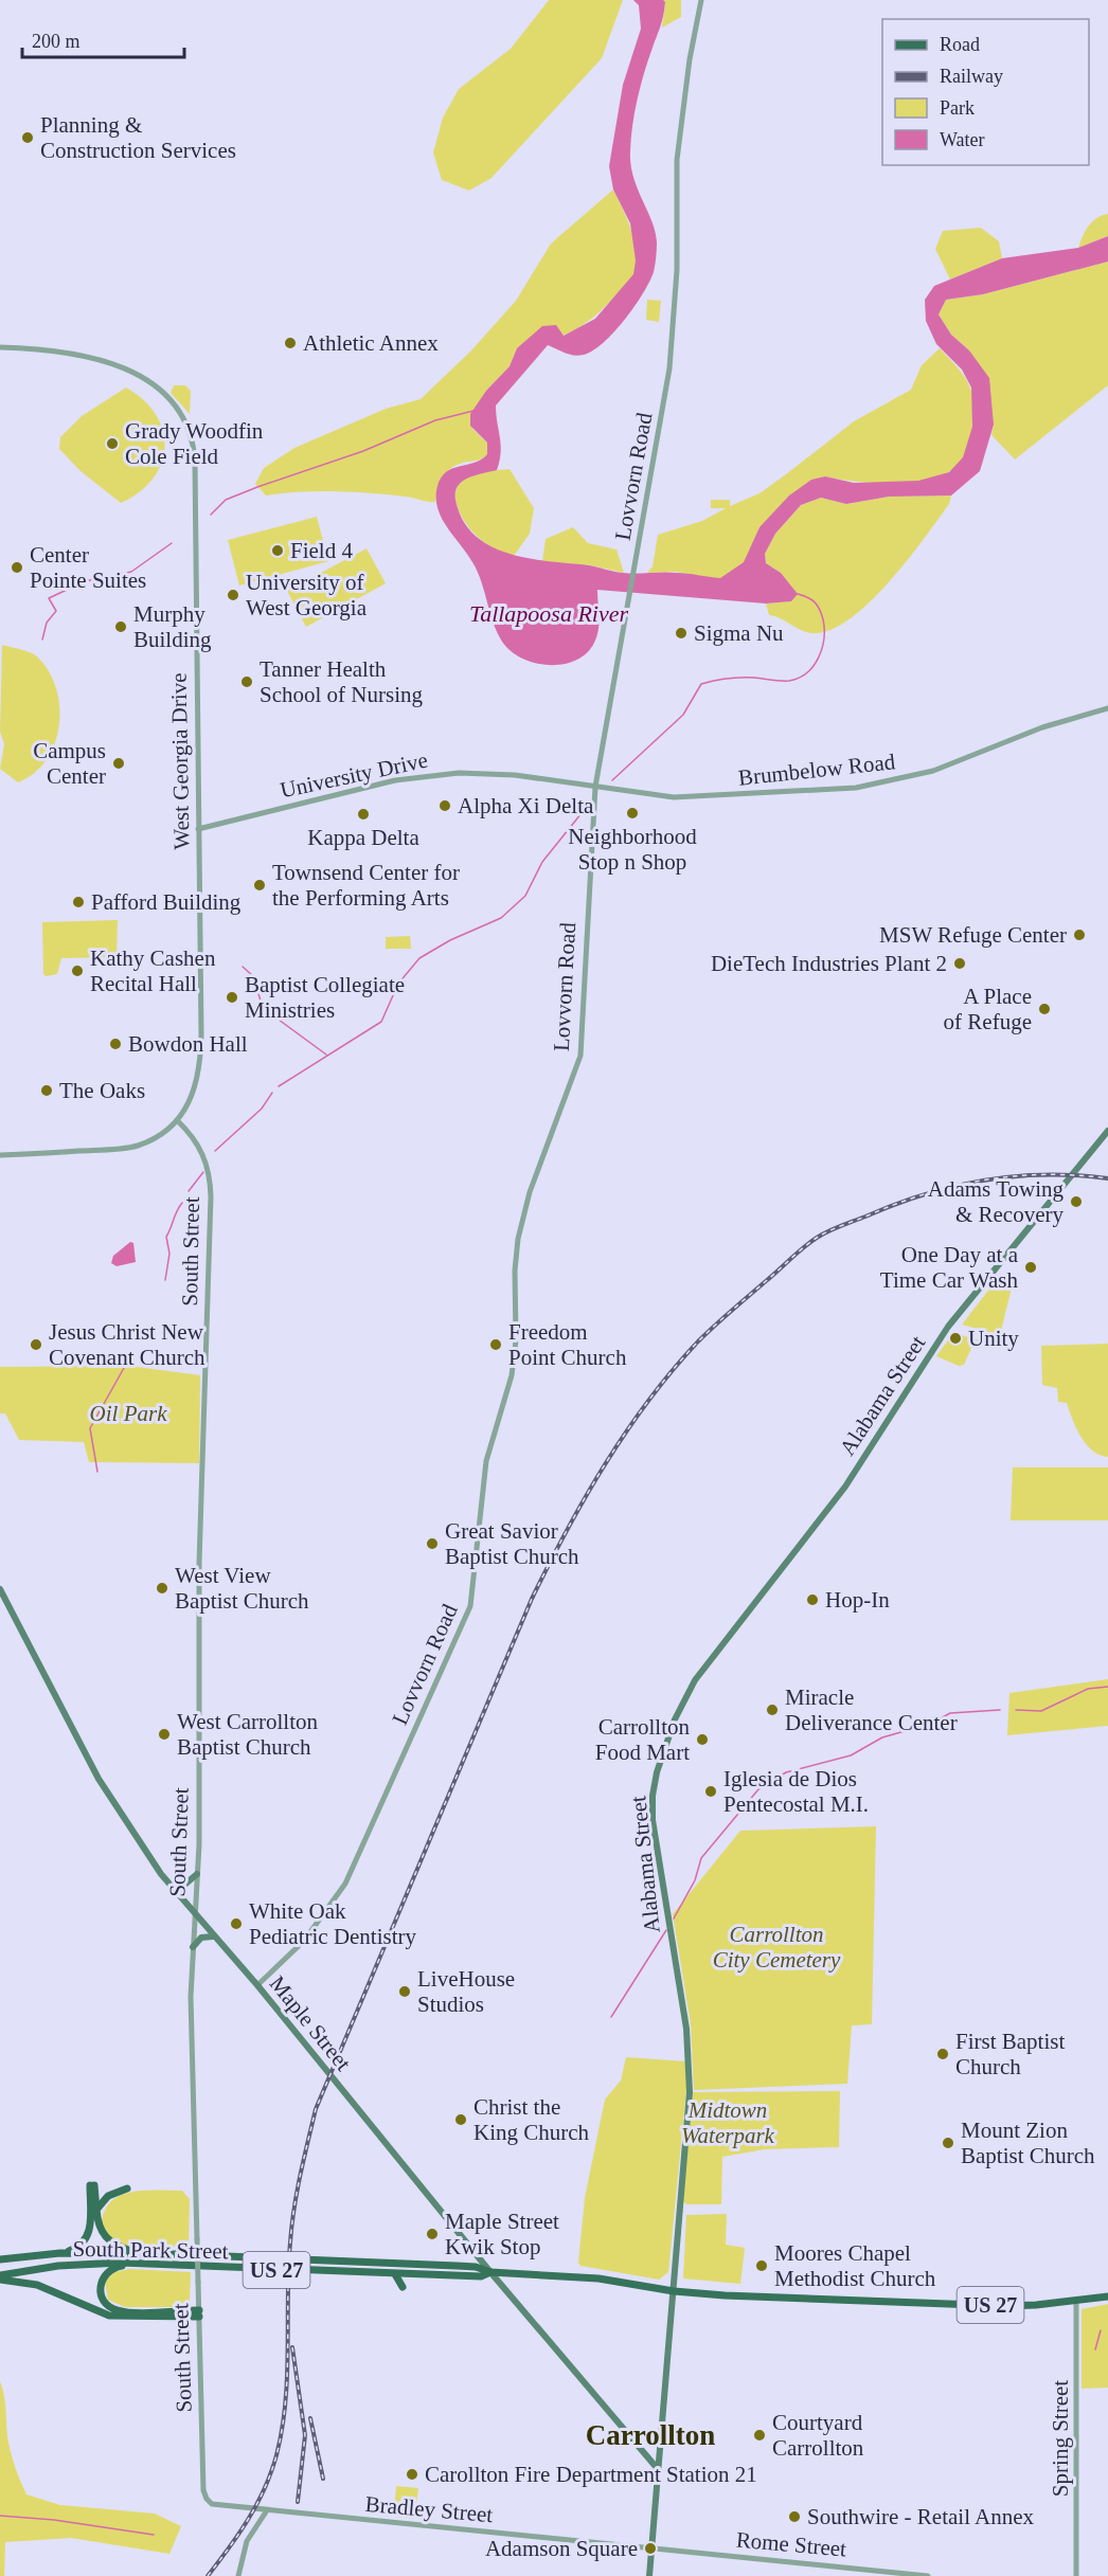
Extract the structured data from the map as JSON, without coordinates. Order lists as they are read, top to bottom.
{
  "streets": {
    "main road": [
      "Alabama Street",
      "Maple Street",
      "South Park Street",
      "US 27"
    ],
    "street": [
      "Lovvorn Road",
      "West Georgia Drive",
      "Brumbelow Road",
      "University Drive",
      "South Street",
      "Spring Street",
      "Bradley Street",
      "Rome Street"
    ]
  },
  "crossings": [
    ["Lovvorn Road", "Brumbelow Road"],
    ["Lovvorn Road", "University Drive"],
    ["Lovvorn Road", "Maple Street"],
    ["West Georgia Drive", "University Drive"],
    ["West Georgia Drive", "South Street"],
    ["Brumbelow Road", "University Drive"],
    ["South Street", "Maple Street"],
    ["South Street", "Bradley Street"],
    ["Alabama Street", "Maple Street"],
    ["Alabama Street", "South Park Street"],
    ["Alabama Street", "US 27"],
    ["Alabama Street", "Bradley Street"],
    ["Alabama Street", "Rome Street"],
    ["Maple Street", "South Park Street"],
    ["South Park Street", "US 27"],
    ["US 27", "Spring Street"],
    ["Bradley Street", "Rome Street"]
  ],
  "districts": ["Carrollton"],
  "water": ["Tallapoosa River"],
  "parks": ["Oil Park", "Carrollton City Cemetery", "Midtown Waterpark"],
  "places": [
    "Planning & Construction Services",
    "Athletic Annex",
    "Grady Woodfin Cole Field",
    "Field 4",
    "Center Pointe Suites",
    "University of West Georgia",
    "Murphy Building",
    "Sigma Nu",
    "Tanner Health School of Nursing",
    "Campus Center",
    "Alpha Xi Delta",
    "Neighborhood Stop n Shop",
    "Kappa Delta",
    "Townsend Center for the Performing Arts",
    "Pafford Building",
    "MSW Refuge Center",
    "DieTech Industries Plant 2",
    "Kathy Cashen Recital Hall",
    "Baptist Collegiate Ministries",
    "A Place of Refuge",
    "Bowdon Hall",
    "The Oaks",
    "Adams Towing & Recovery",
    "One Day at a Time Car Wash",
    "Unity",
    "Jesus Christ New Covenant Church",
    "Freedom Point Church",
    "Great Savior Baptist Church",
    "West View Baptist Church",
    "Hop-In",
    "Miracle Deliverance Center",
    "West Carrollton Baptist Church",
    "Carrollton Food Mart",
    "Iglesia de Dios Pentecostal M.I.",
    "White Oak Pediatric Dentistry",
    "LiveHouse Studios",
    "First Baptist Church",
    "Christ the King Church",
    "Mount Zion Baptist Church",
    "Maple Street Kwik Stop",
    "Moores Chapel Methodist Church",
    "Courtyard Carrollton",
    "Carollton Fire Department Station 21",
    "Southwire - Retail Annex",
    "Adamson Square"
  ],
  "legend": [
    "Road",
    "Railway",
    "Park",
    "Water"
  ],
  "scale_bar": "200 m"
}
